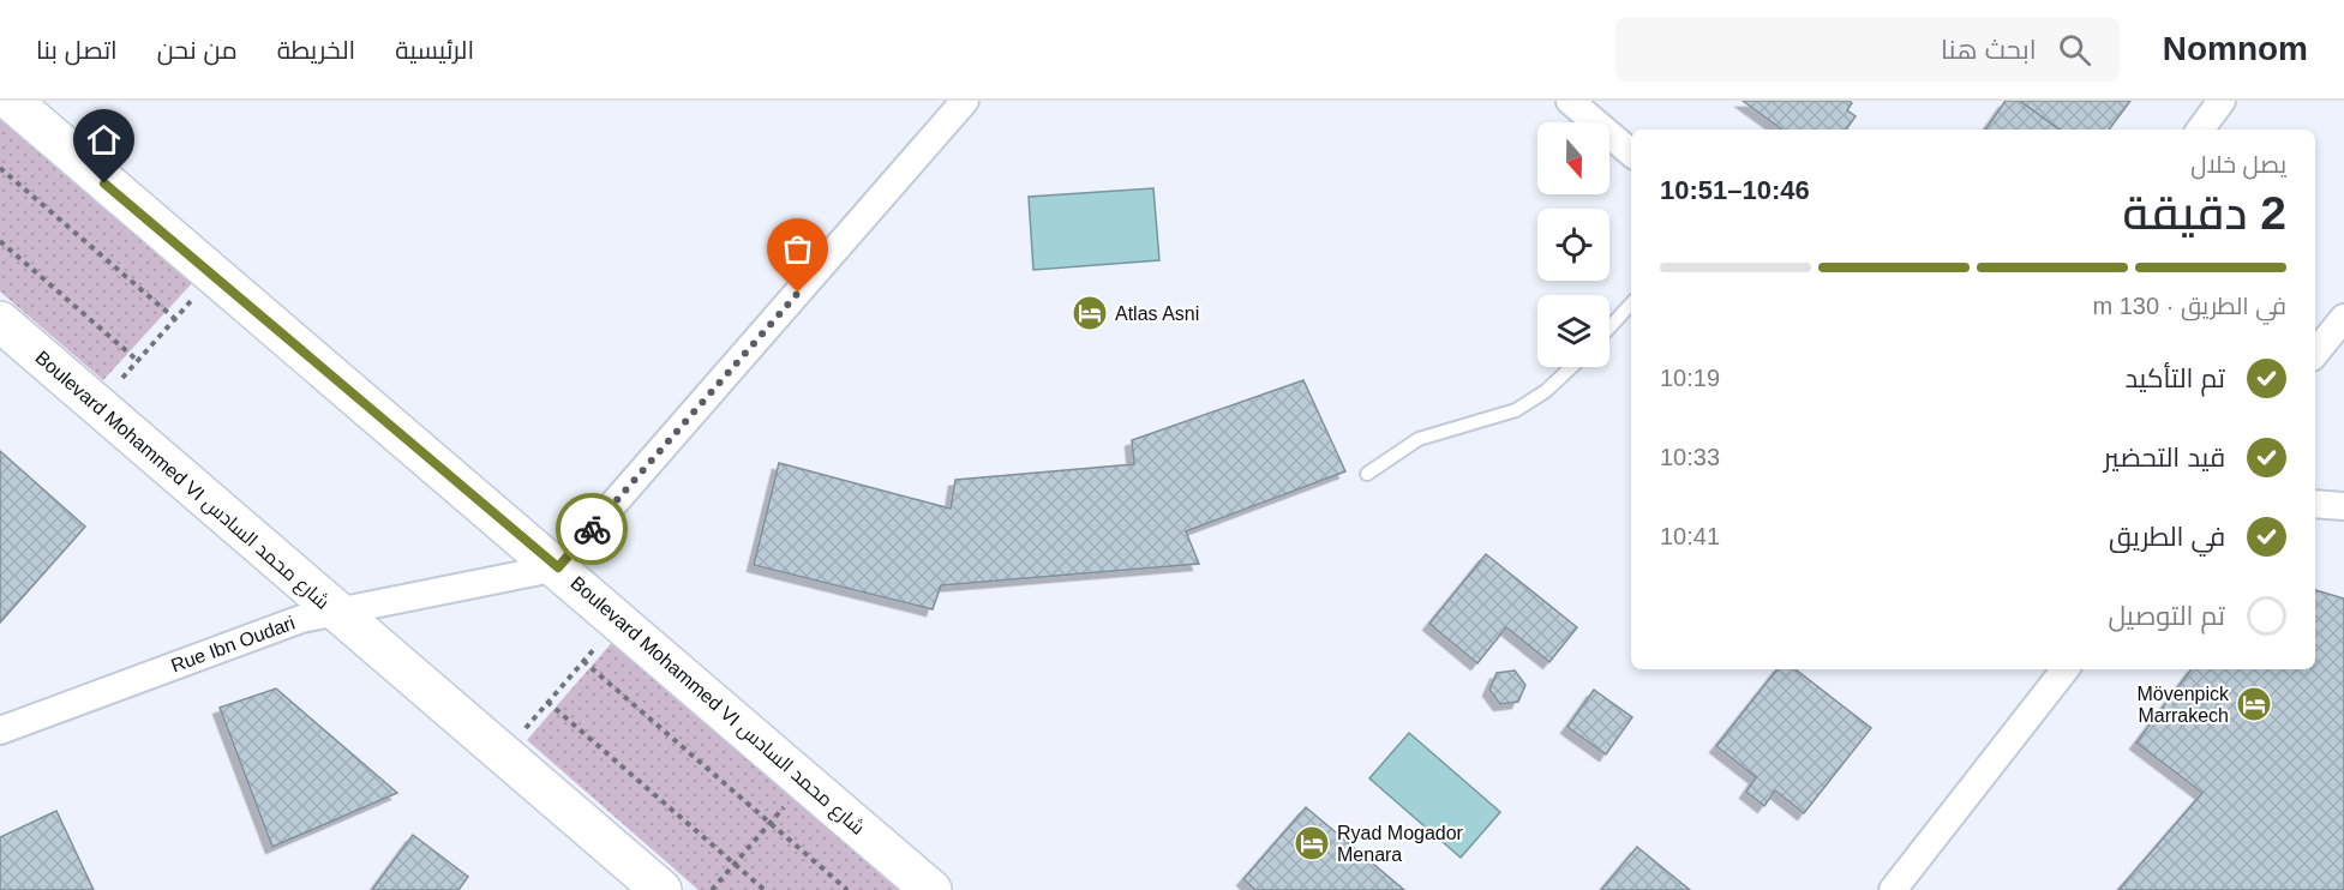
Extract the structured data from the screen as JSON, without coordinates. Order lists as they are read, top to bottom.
{
  "streets": {
    "main road": ["Boulevard Mohammed VI شارع محمد السادس"],
    "street": ["Rue Ibn Oudari"]
  },
  "crossings": [
    ["Boulevard Mohammed VI شارع محمد السادس", "Rue Ibn Oudari"]
  ],
  "places": {
    "hotel": ["Atlas Asni", "Mövenpick Marrakech", "Ryad Mogador Menara"]
  },
  "north": "bottom",
  "page": {
    "header": "Nomnom",
    "search": "ابحث هنا",
    "nav": [
      "الرئيسية",
      "الخريطة",
      "من نحن",
      "اتصل بنا"
    ],
    "heading": ["2 دقيقة", "يصل خلال", "10:46–10:51"],
    "bar": "في الطريق · 130 m",
    "list": [
      ["تم التأكيد", "10:19"],
      ["قيد التحضير", "10:33"],
      ["في الطريق", "10:41"],
      "تم التوصيل"
    ]
  }
}
